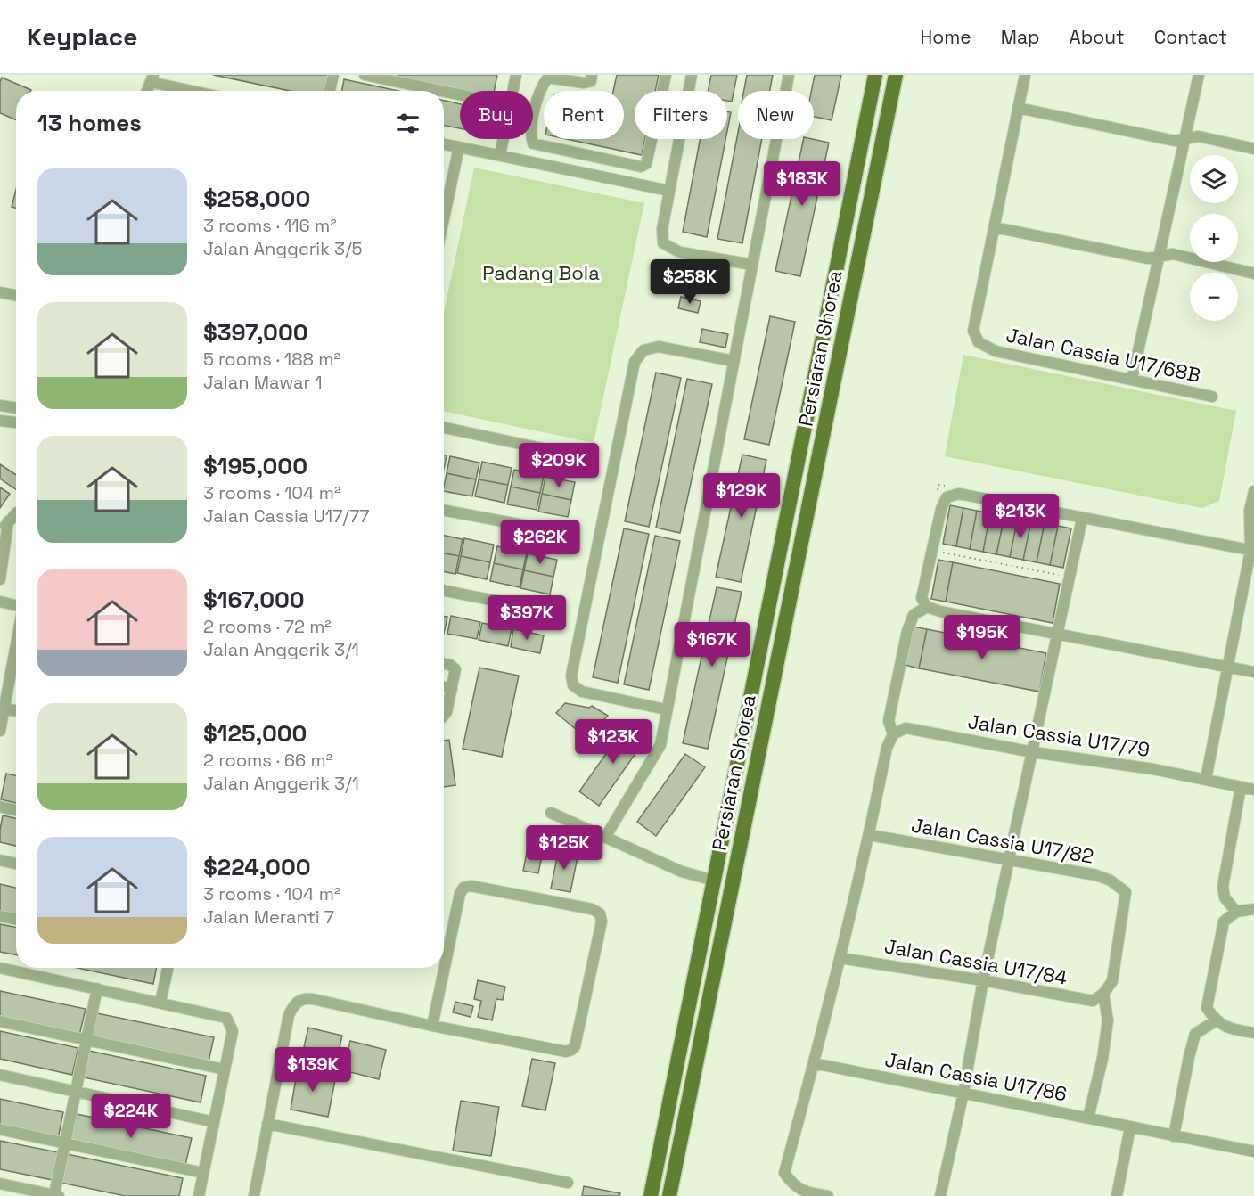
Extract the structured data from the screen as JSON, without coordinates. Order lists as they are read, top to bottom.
{
  "streets": {
    "main road": ["Persiaran Shorea"],
    "street": [
      "Jalan Cassia U17/68B",
      "Jalan Cassia U17/79",
      "Jalan Cassia U17/82",
      "Jalan Cassia U17/84",
      "Jalan Cassia U17/86"
    ]
  },
  "crossings": [
    ["Jalan Cassia U17/82", "Jalan Cassia U17/84"]
  ],
  "parks": ["Padang Bola"],
  "page": {
    "header": "Keyplace",
    "nav": [
      "Home",
      "Map",
      "About",
      "Contact"
    ],
    "chip": [
      "Buy",
      "Rent",
      "Filters",
      "New"
    ],
    "heading": "13 homes",
    "map_buttons": ["+", "−"],
    "list": [
      {
        "name": "$258,000",
        "note": "3 rooms · 116 m² · Jalan Anggerik 3/5"
      },
      {
        "name": "$397,000",
        "note": "5 rooms · 188 m² · Jalan Mawar 1"
      },
      {
        "name": "$195,000",
        "note": "3 rooms · 104 m² · Jalan Cassia U17/77"
      },
      {
        "name": "$167,000",
        "note": "2 rooms · 72 m² · Jalan Anggerik 3/1"
      },
      {
        "name": "$125,000",
        "note": "2 rooms · 66 m² · Jalan Anggerik 3/1"
      },
      {
        "name": "$224,000",
        "note": "3 rooms · 104 m² · Jalan Meranti 7"
      }
    ],
    "price": [
      "$183K",
      "$258K",
      "$209K",
      "$129K",
      "$213K",
      "$262K",
      "$397K",
      "$195K",
      "$167K",
      "$123K",
      "$125K",
      "$139K",
      "$224K"
    ]
  }
}
